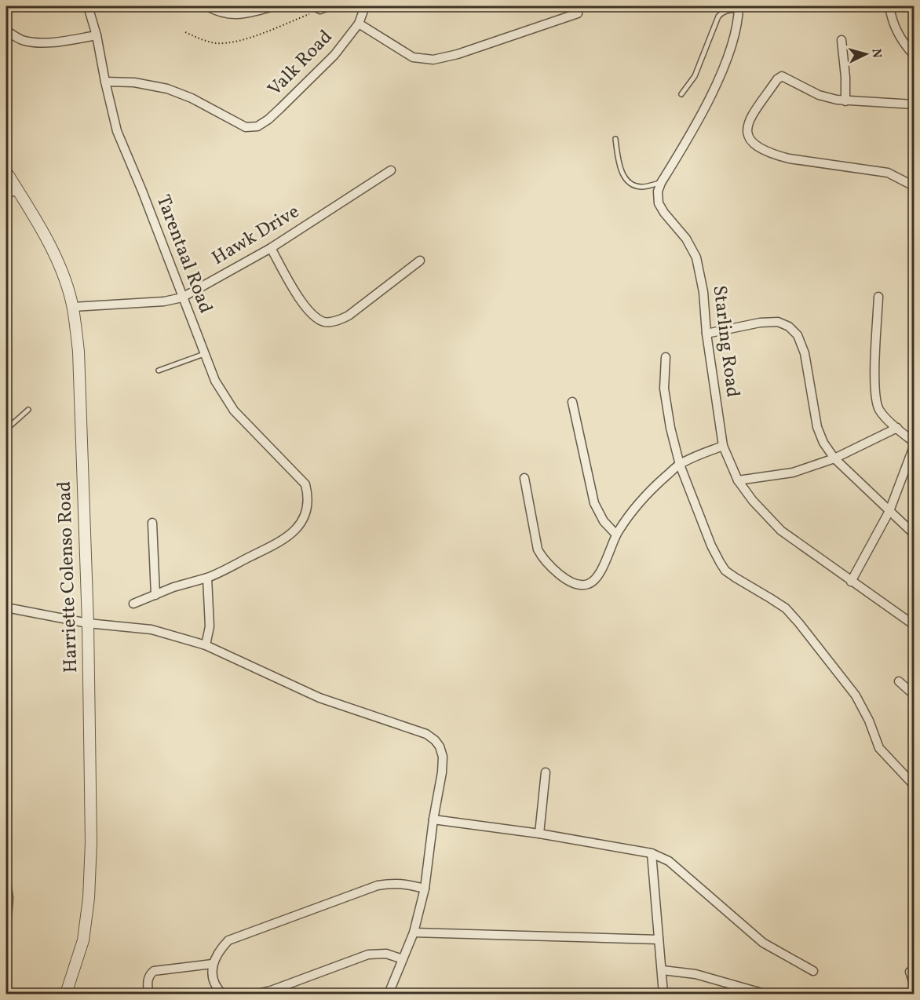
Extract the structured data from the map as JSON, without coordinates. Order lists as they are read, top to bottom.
{
  "streets": {
    "street": [
      "Valk Road",
      "Hawk Drive",
      "Tarentaal Road",
      "Starling Road",
      "Harriette Colenso Road"
    ]
  },
  "crossings": [
    ["Valk Road", "Tarentaal Road"],
    ["Hawk Drive", "Tarentaal Road"],
    ["Hawk Drive", "Harriette Colenso Road"]
  ],
  "north": "right"
}
